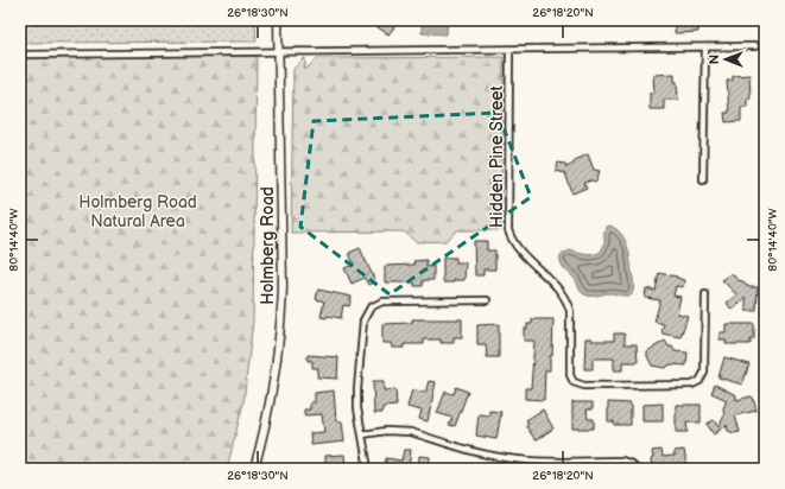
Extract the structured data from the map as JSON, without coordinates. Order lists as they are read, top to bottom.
{
  "streets": {
    "street": ["Hidden Pine Street", "Holmberg Road"]
  },
  "parks": ["Holmberg Road Natural Area"],
  "north": "left",
  "coordinates": ["26°18'30\"N", "26°18'20\"N", "80°14'40\"W"]
}
